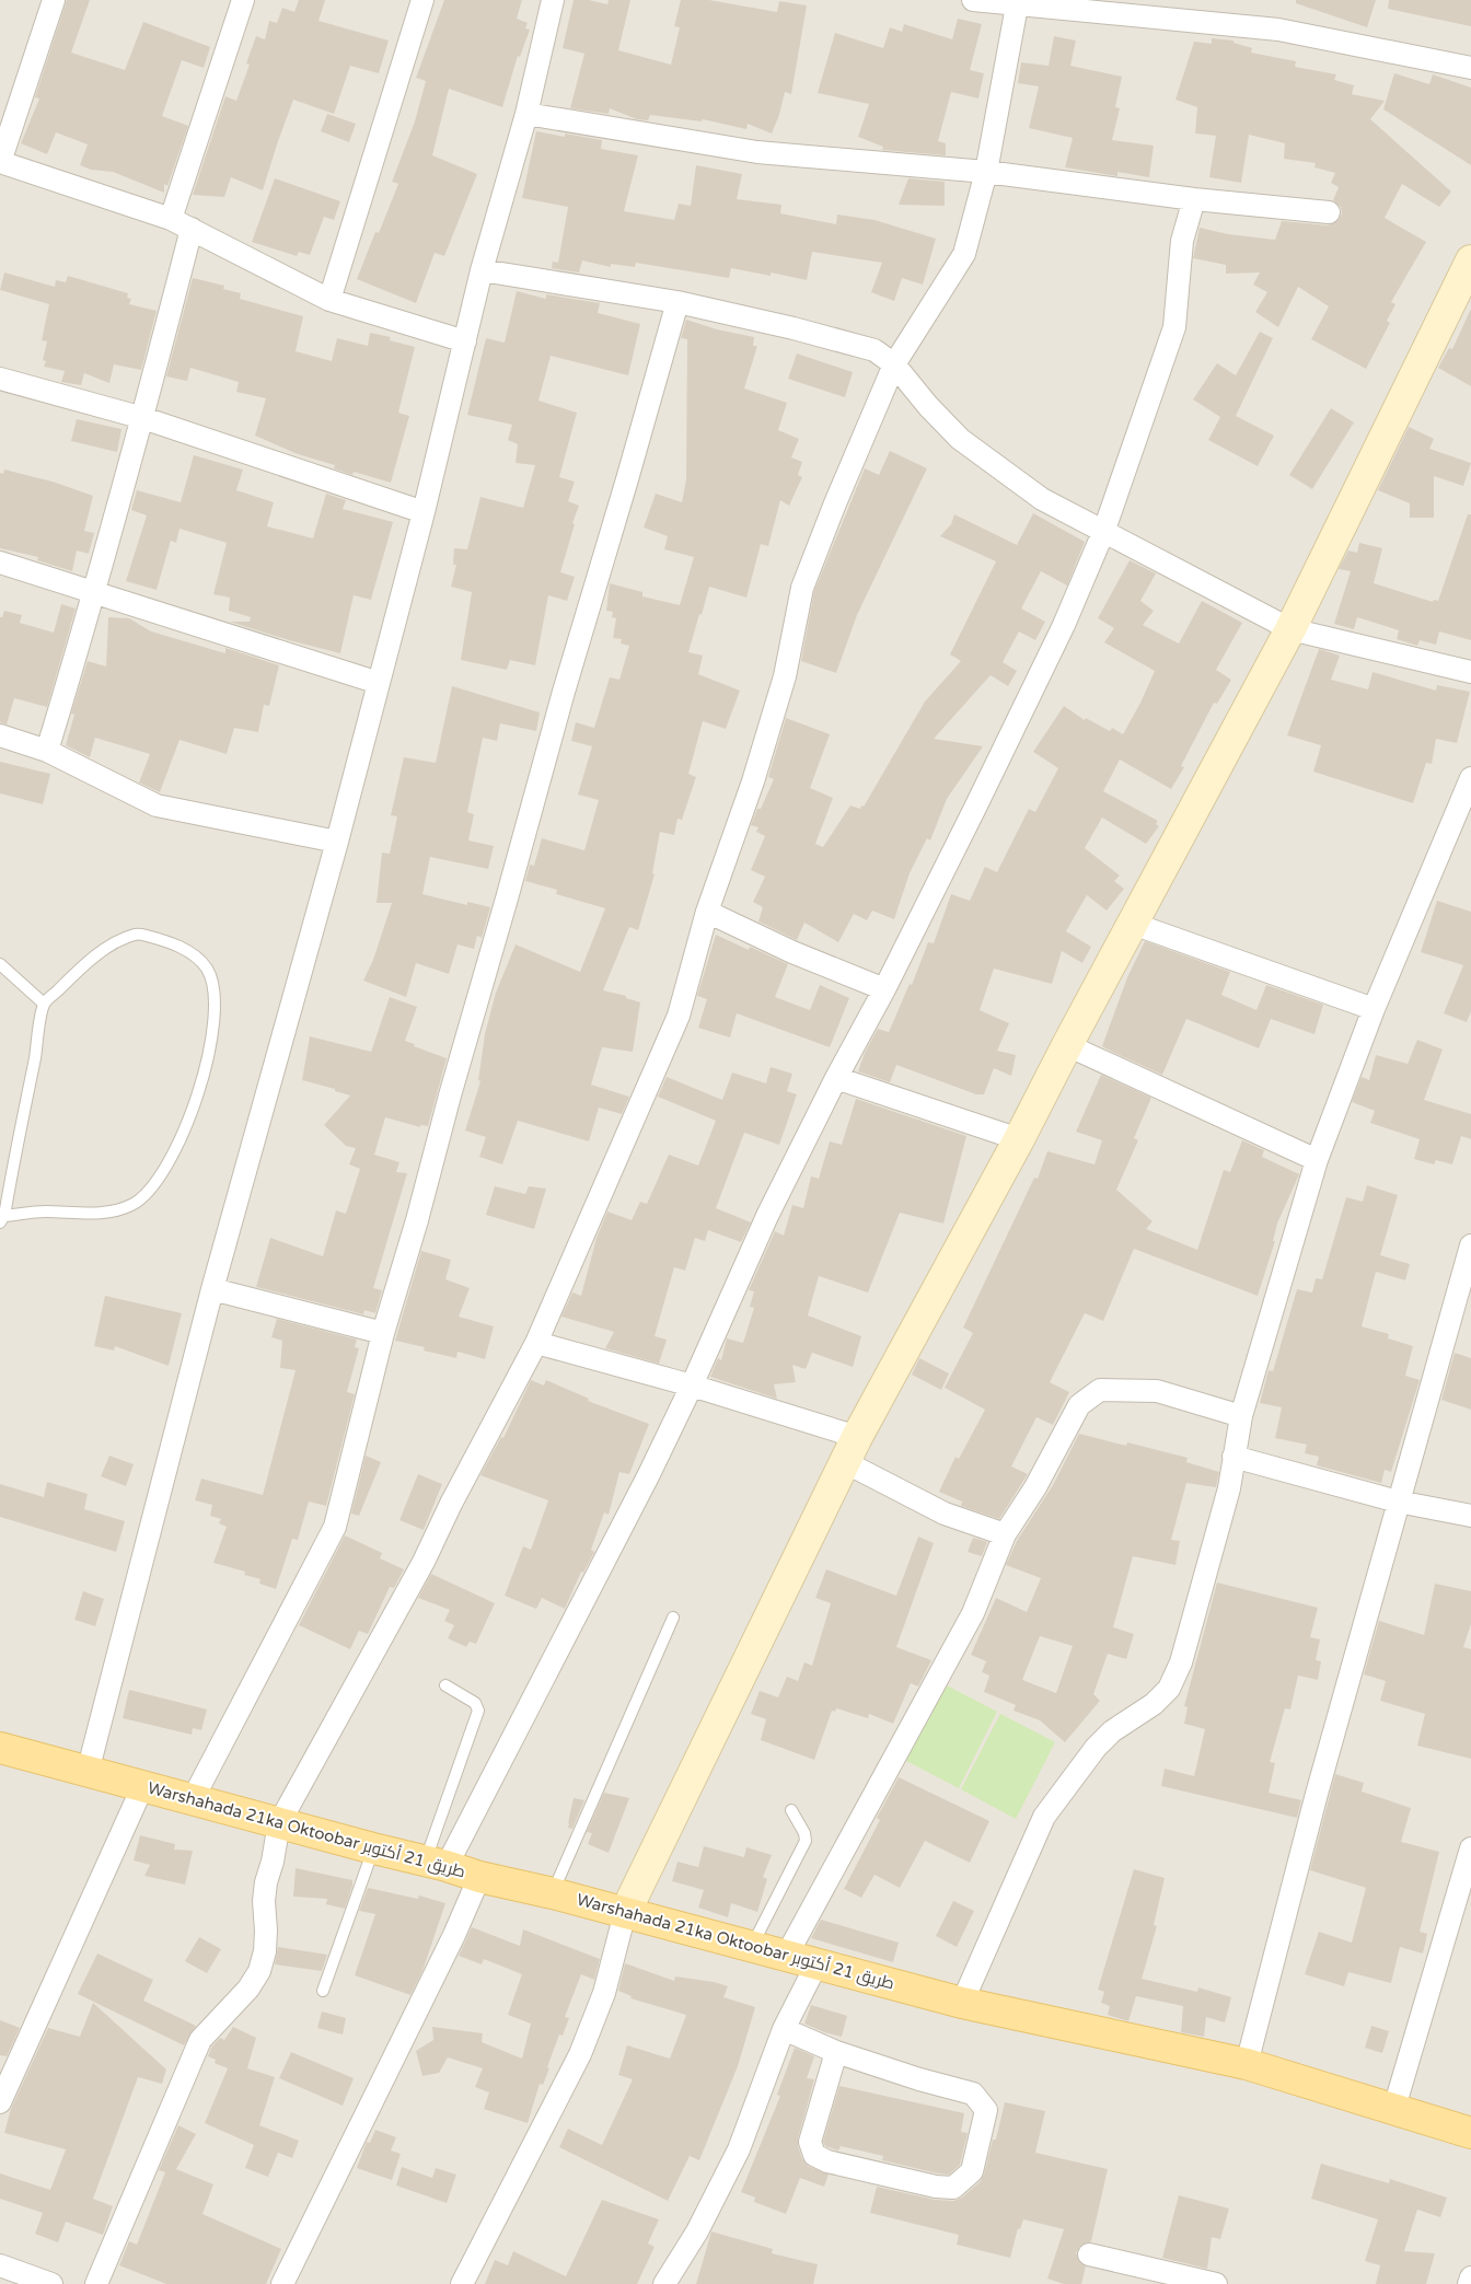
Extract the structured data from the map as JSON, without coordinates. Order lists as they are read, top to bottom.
{
  "streets": {
    "main road": ["Warshahada 21ka Oktoobar طريق 21 أكتوبر"]
  }
}
